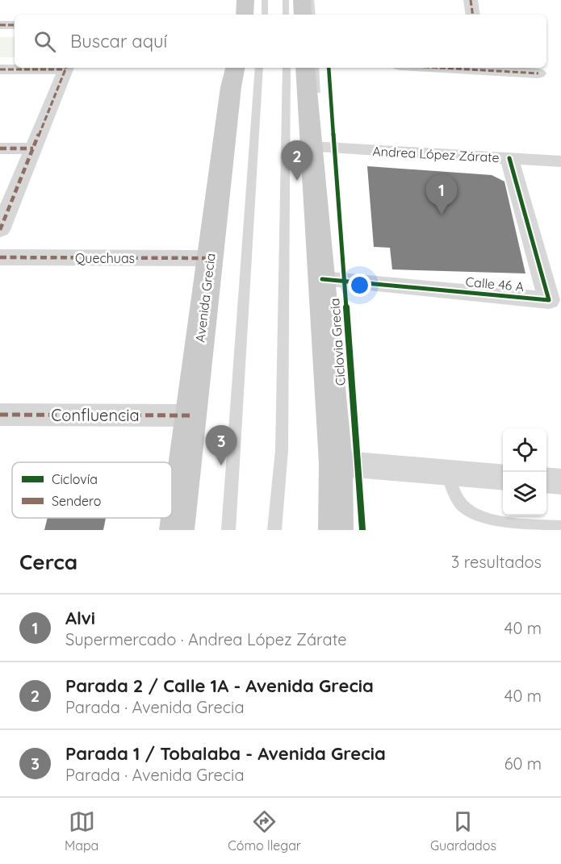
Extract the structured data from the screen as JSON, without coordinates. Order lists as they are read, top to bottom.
{
  "streets": {
    "main road": ["Avenida Grecia"],
    "street": [
      "Andrea López Zárate",
      "Quechuas",
      "Calle 46 A",
      "Confluencia"
    ],
    "cycle path": ["Ciclovia Grecia"]
  },
  "crossings": [
    ["Andrea López Zárate", "Calle 46 A"],
    ["Quechuas", "Avenida Grecia"],
    ["Avenida Grecia", "Confluencia"]
  ],
  "legend": ["Ciclovía", "Sendero"],
  "page": {
    "search": "Buscar aquí",
    "pins": ["2", "1", "3"],
    "heading": ["Cerca", "3 resultados"],
    "list": [
      {
        "mark": "1",
        "name": "Alvi",
        "note": "Supermercado · Andrea López Zárate",
        "value": "40 m"
      },
      {
        "mark": "2",
        "name": "Parada 2 / Calle 1A - Avenida Grecia",
        "note": "Parada · Avenida Grecia",
        "value": "40 m"
      },
      {
        "mark": "3",
        "name": "Parada 1 / Tobalaba - Avenida Grecia",
        "note": "Parada · Avenida Grecia",
        "value": "60 m"
      }
    ],
    "nav": ["Mapa", "Cómo llegar", "Guardados"]
  }
}
